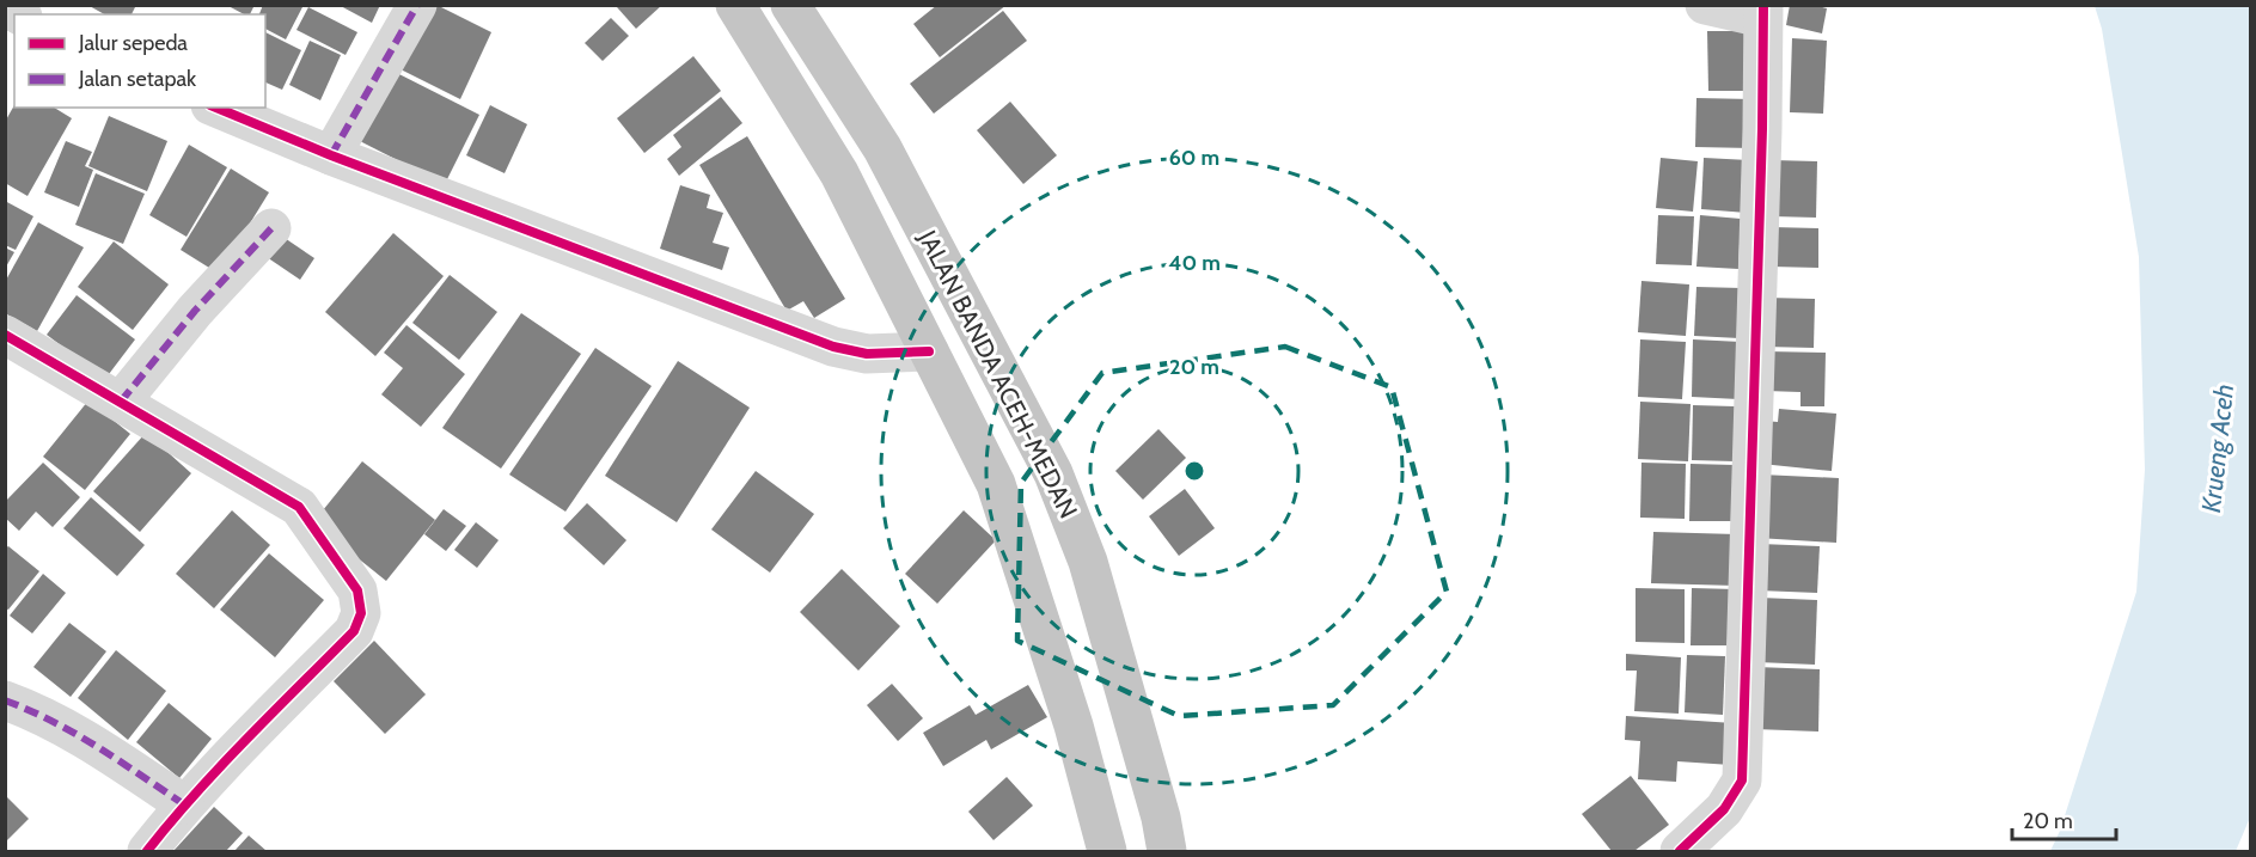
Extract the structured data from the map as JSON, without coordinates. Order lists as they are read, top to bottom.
{
  "streets": {
    "highway": ["JALAN BANDA ACEH-MEDAN"]
  },
  "water": ["Krueng Aceh"],
  "legend": ["Jalur sepeda", "Jalan setapak"],
  "scale_bar": "20 m",
  "rings": ["60 m", "40 m", "20 m"]
}
